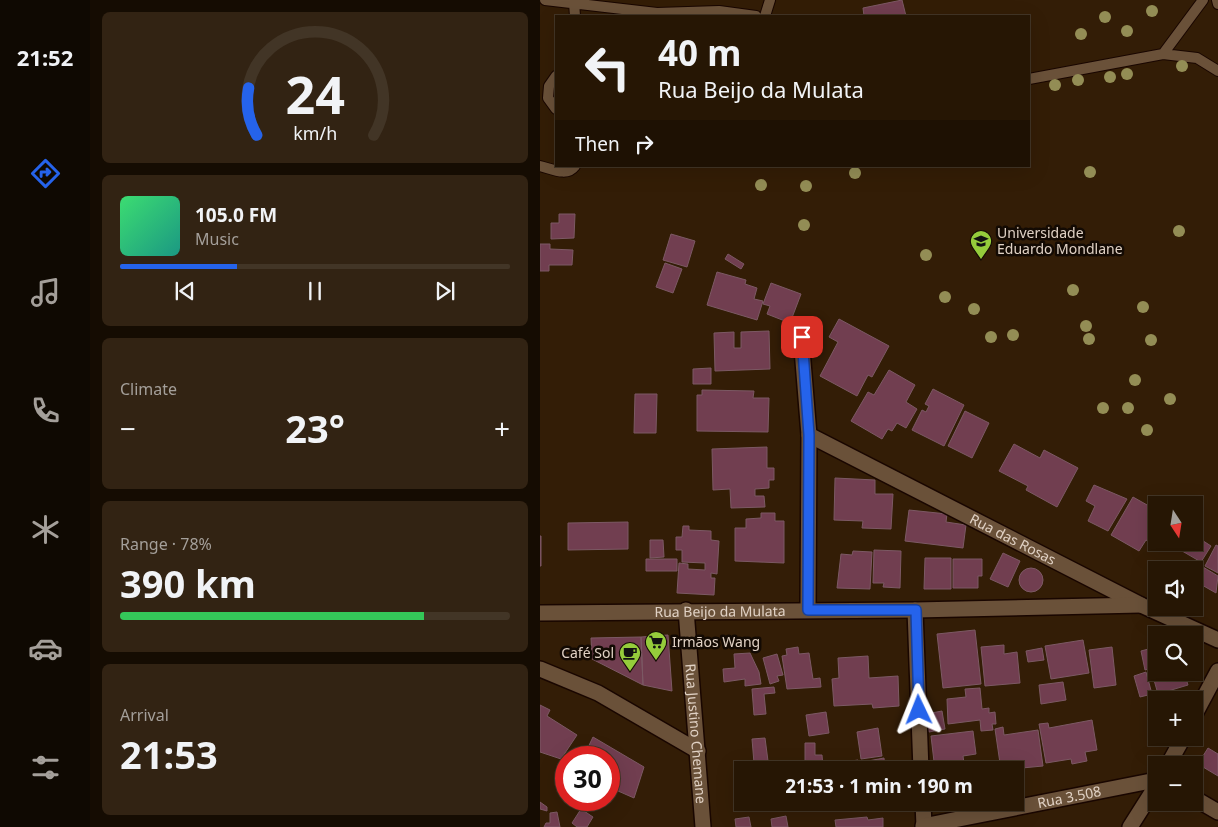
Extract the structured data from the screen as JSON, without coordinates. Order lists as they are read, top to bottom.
{
  "streets": {
    "street": [
      "Rua das Rosas",
      "Rua Beijo da Mulata",
      "Rua Justino Chemane",
      "Rua 3.508"
    ]
  },
  "crossings": [
    ["Rua das Rosas", "Rua Beijo da Mulata"],
    ["Rua Beijo da Mulata", "Rua Justino Chemane"]
  ],
  "places": {
    "school or university": ["Universidade Eduardo Mondlane"],
    "supermarket": ["Irmãos Wang"],
    "cafe": ["Café Sol"]
  },
  "north": "bottom",
  "page": {
    "tabs": "21:52",
    "turn": ["40 m", "Rua Beijo da Mulata"],
    "then": "Then",
    "song": ["105.0 FM", "Music"],
    "tile": [
      "Climate",
      ["Range · 78%", "390 km"],
      ["Arrival", "21:53"]
    ],
    "heat": ["−", "23°", "+"],
    "map_buttons": ["+", "−"],
    "limit": "30",
    "trip": "21:53 · 1 min · 190 m",
    "gauge": ["24", "km/h"]
  }
}
